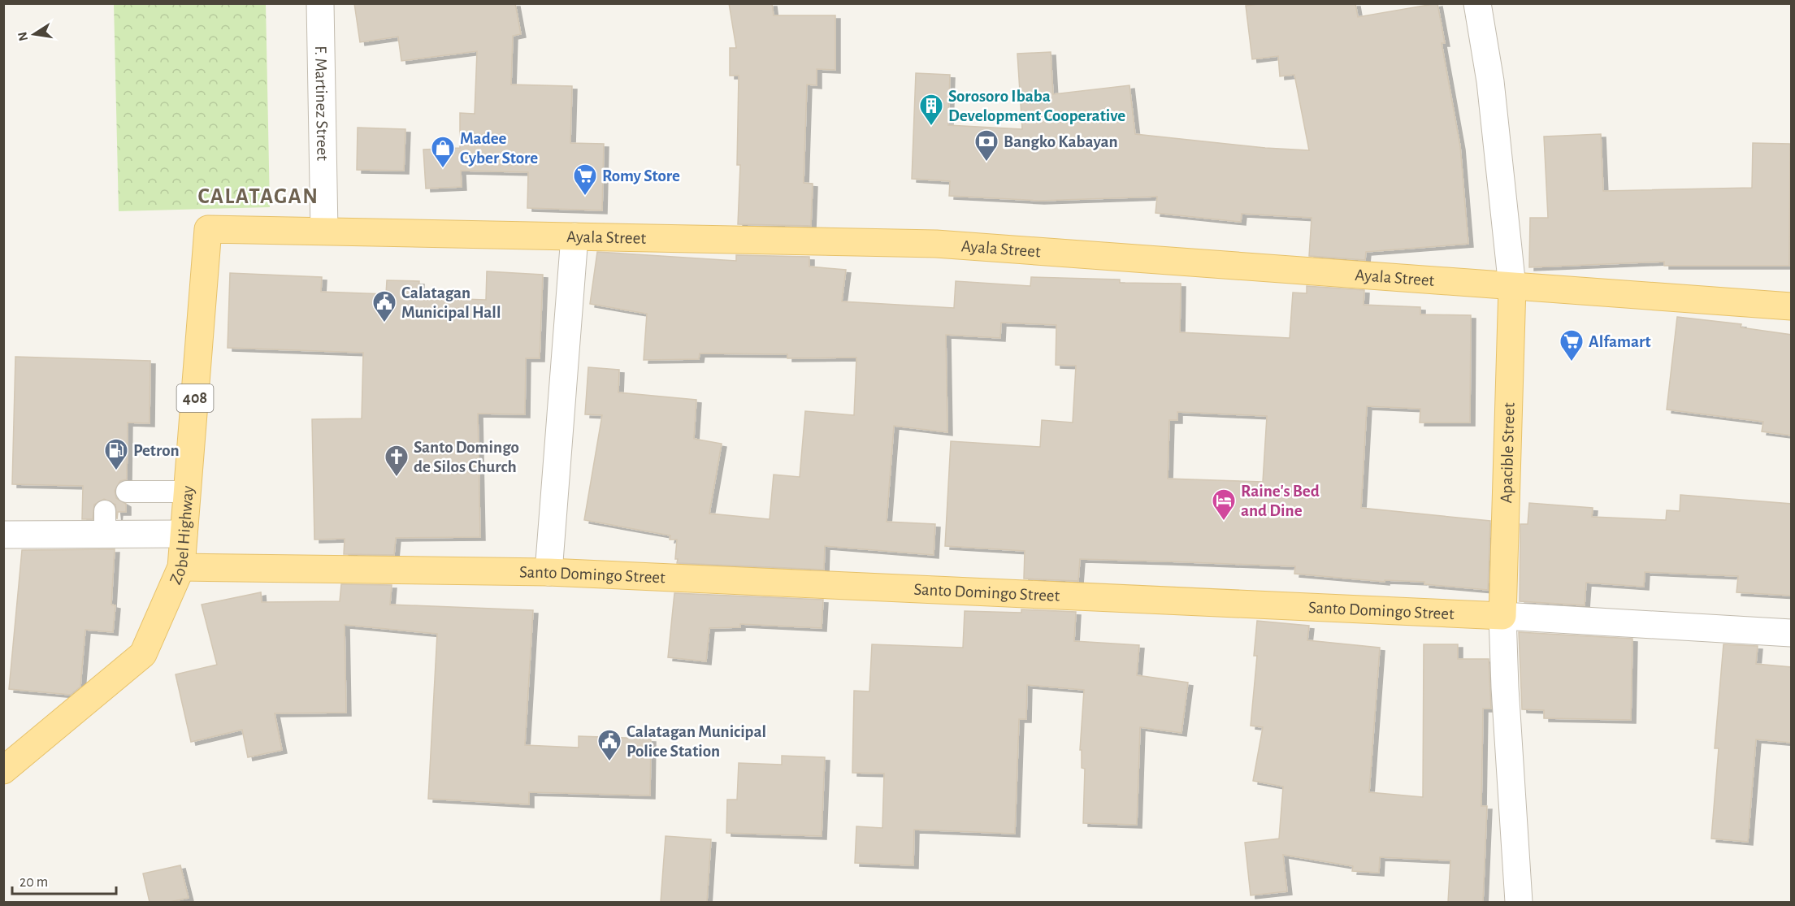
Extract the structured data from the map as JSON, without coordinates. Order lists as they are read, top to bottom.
{
  "streets": {
    "main road": [
      "Ayala Street",
      "408",
      "Apacible Street",
      "Zobel Highway",
      "Santo Domingo Street"
    ],
    "street": ["F. Martinez Street"]
  },
  "crossings": [
    ["F. Martinez Street", "Ayala Street"],
    ["Ayala Street", "Apacible Street"],
    ["Ayala Street", "Zobel Highway"],
    ["Apacible Street", "Santo Domingo Street"],
    ["Zobel Highway", "Santo Domingo Street"]
  ],
  "districts": ["CALATAGAN"],
  "places": {
    "building": ["Sorosoro Ibaba Development Cooperative"],
    "bank": ["Bangko Kabayan"],
    "shop": ["Madee Cyber Store"],
    "supermarket": ["Romy Store", "Alfamart"],
    "public building": ["Calatagan Municipal Hall", "Calatagan Municipal Police Station"],
    "fuel station": ["Petron"],
    "church": ["Santo Domingo de Silos Church"],
    "hotel": ["Raine's Bed and Dine"]
  },
  "scale_bar": "20 m",
  "north": "left"
}
